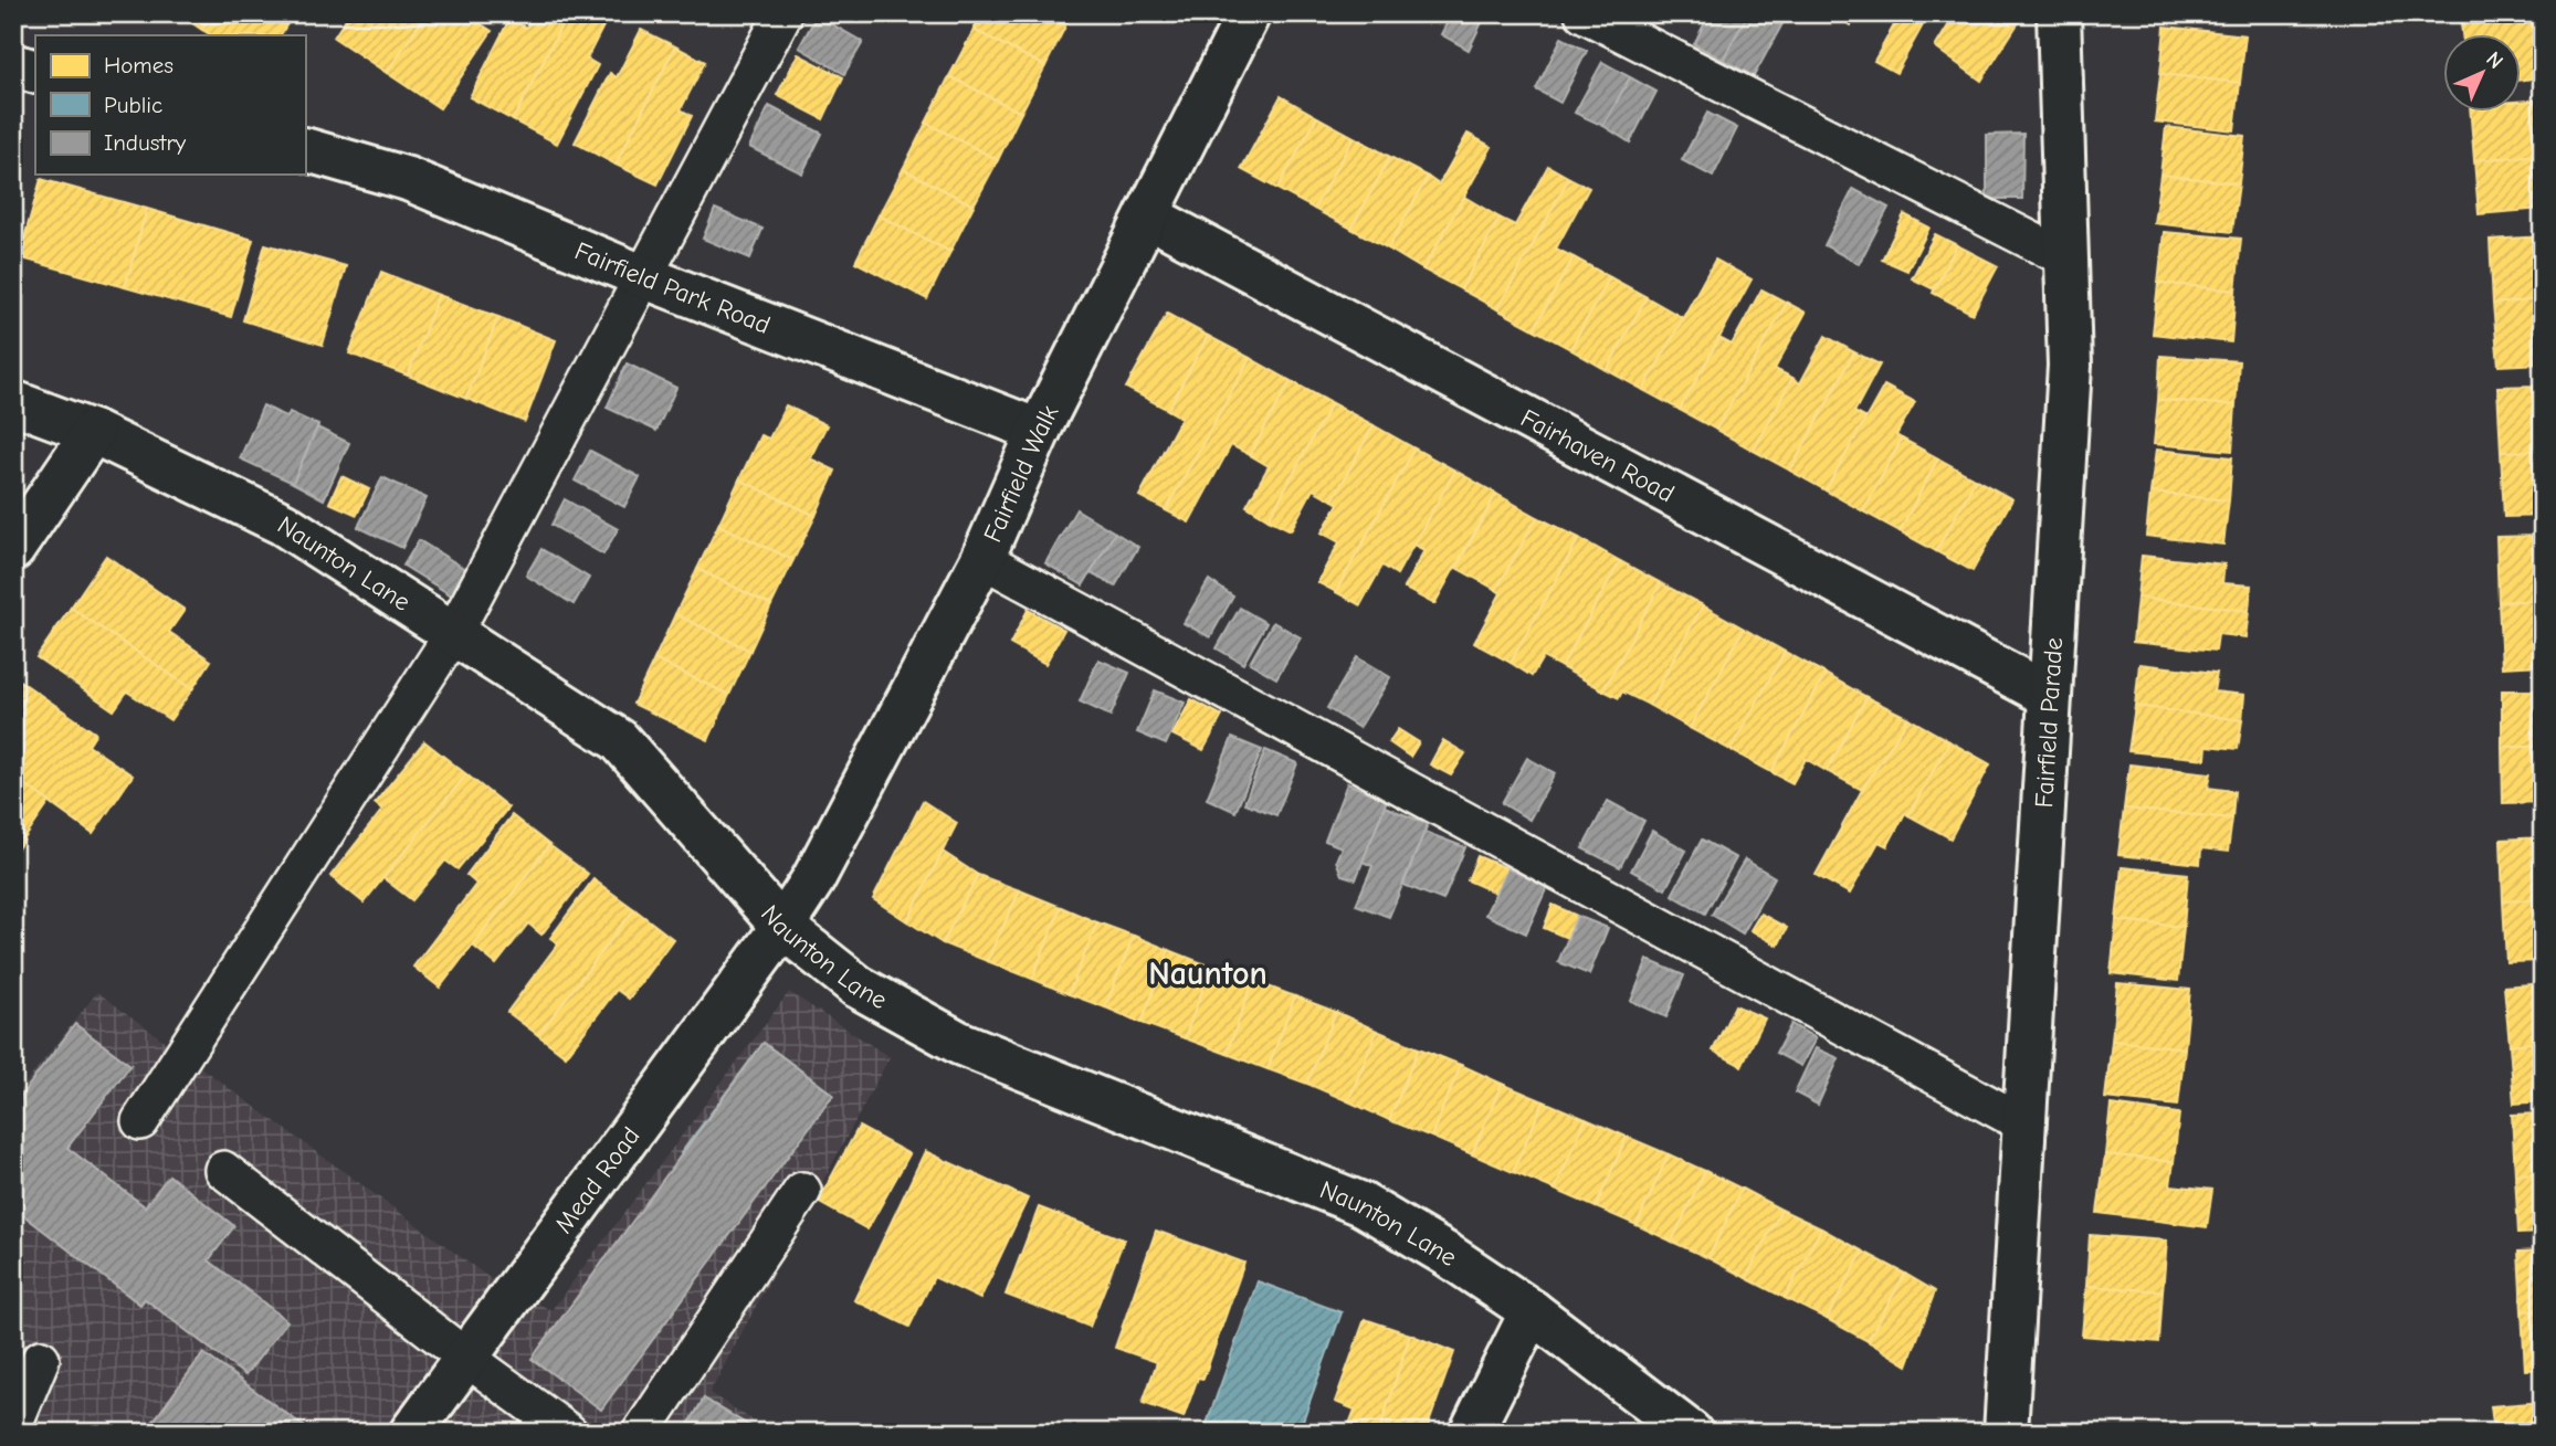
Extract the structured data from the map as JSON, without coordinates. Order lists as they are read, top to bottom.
{
  "streets": {
    "street": [
      "Fairfield Park Road",
      "Fairhaven Road",
      "Fairfield Walk",
      "Naunton Lane",
      "Fairfield Parade",
      "Mead Road"
    ]
  },
  "crossings": [
    ["Fairfield Park Road", "Fairfield Walk"],
    ["Fairhaven Road", "Fairfield Walk"],
    ["Fairhaven Road", "Fairfield Parade"],
    ["Fairfield Walk", "Naunton Lane"],
    ["Fairfield Walk", "Mead Road"],
    ["Naunton Lane", "Mead Road"]
  ],
  "districts": ["Naunton"],
  "legend": ["Homes", "Public", "Industry"],
  "north": "top right"
}
